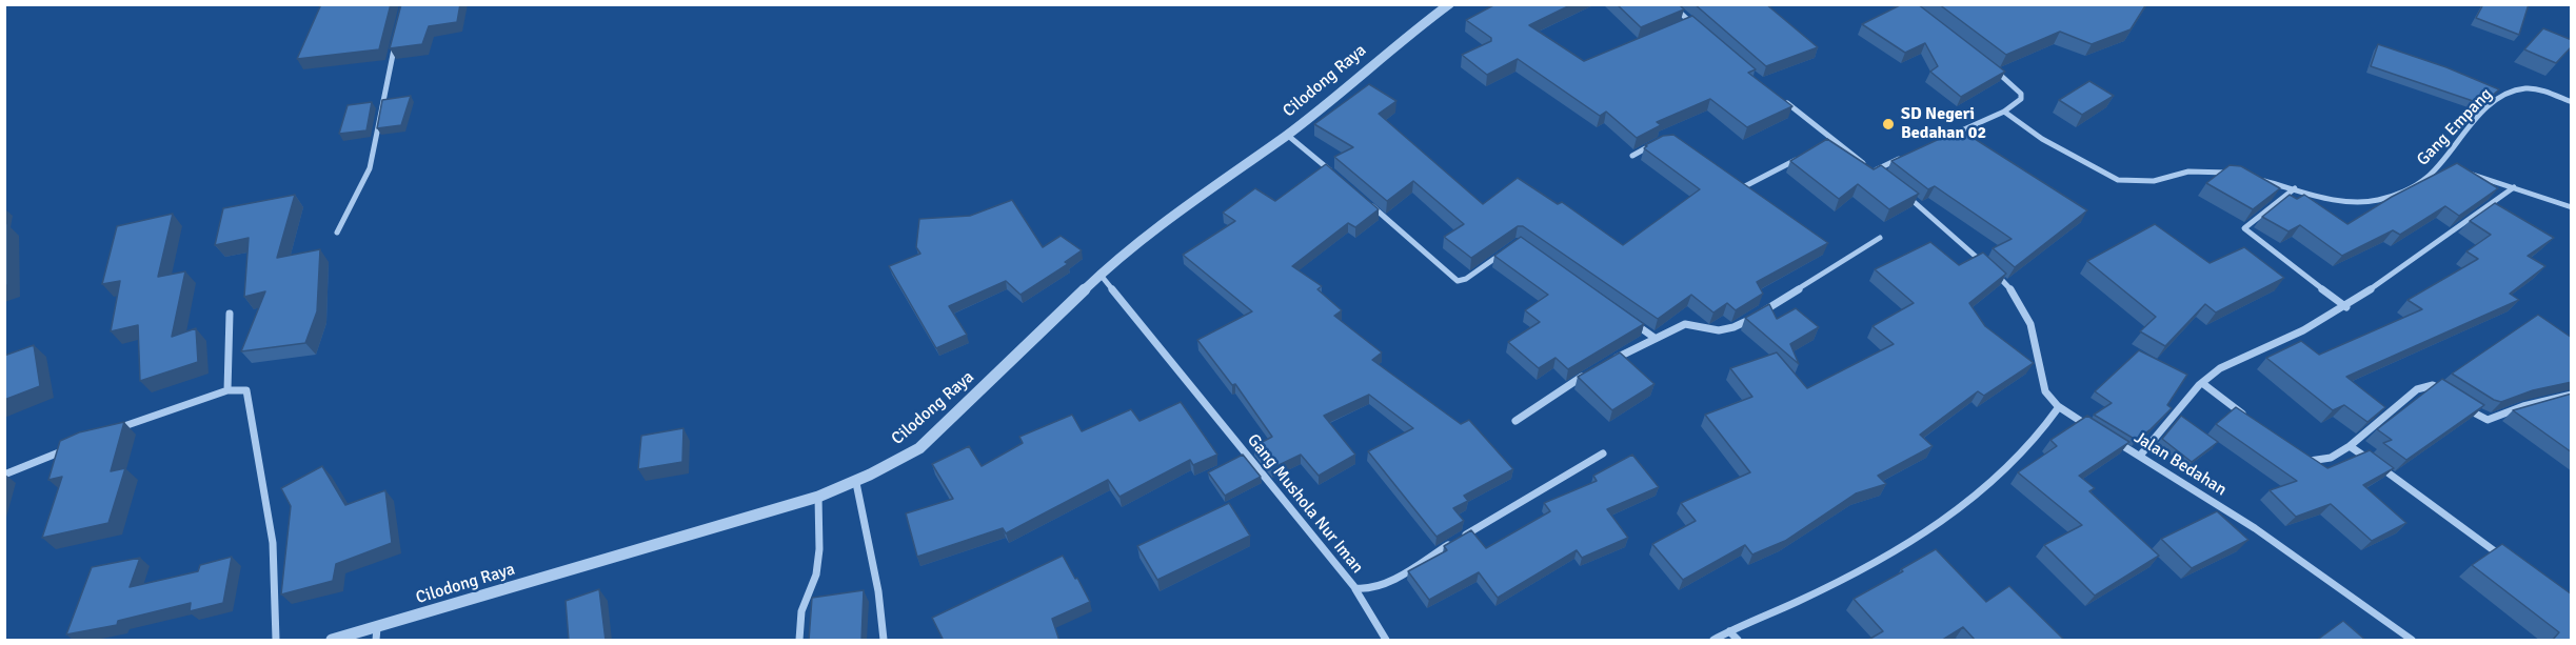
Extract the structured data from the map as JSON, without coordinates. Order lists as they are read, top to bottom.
{
  "streets": {
    "street": [
      "Cilodong Raya",
      "Gang Empang",
      "Jalan Bedahan",
      "Gang Mushola Nur Iman"
    ]
  },
  "crossings": [
    ["Cilodong Raya", "Gang Mushola Nur Iman"]
  ],
  "places": ["SD Negeri Bedahan 02"]
}
